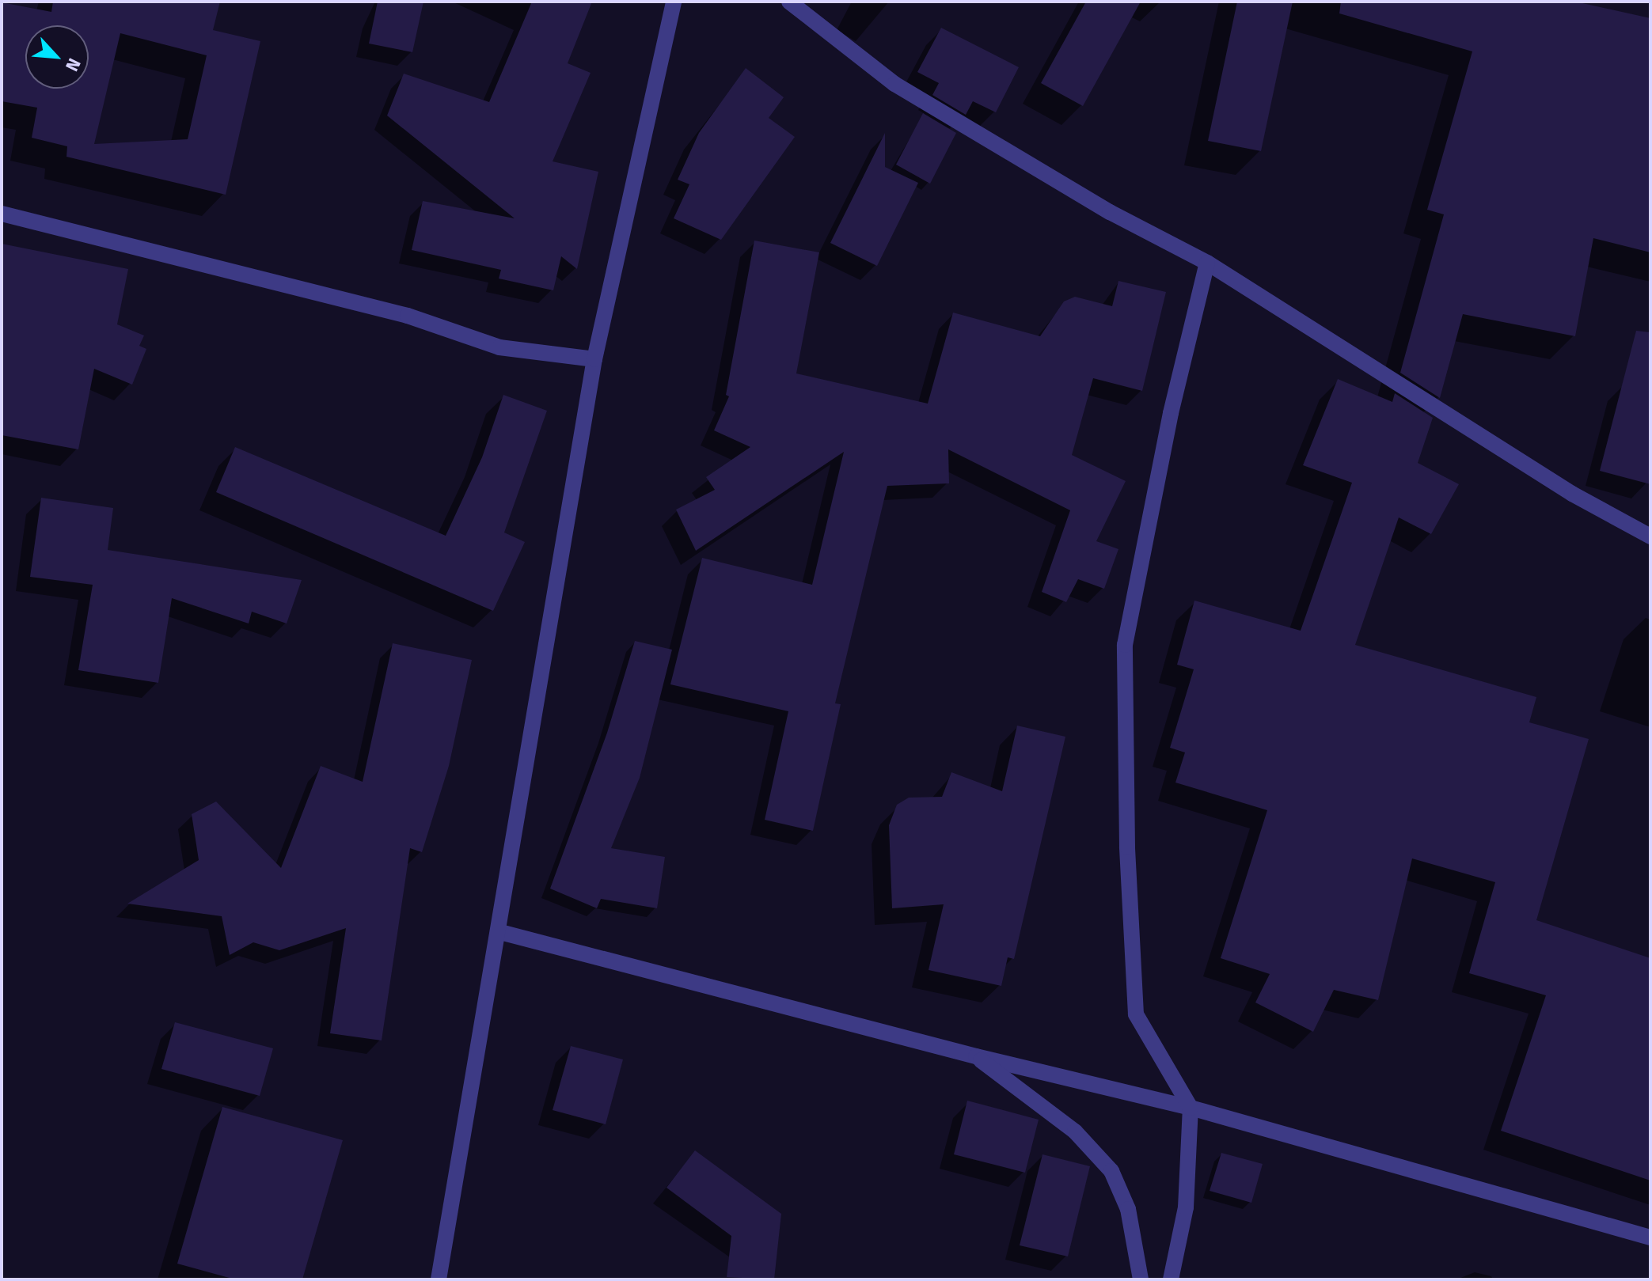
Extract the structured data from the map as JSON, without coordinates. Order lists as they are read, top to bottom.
{
  "north": "bottom right"
}
